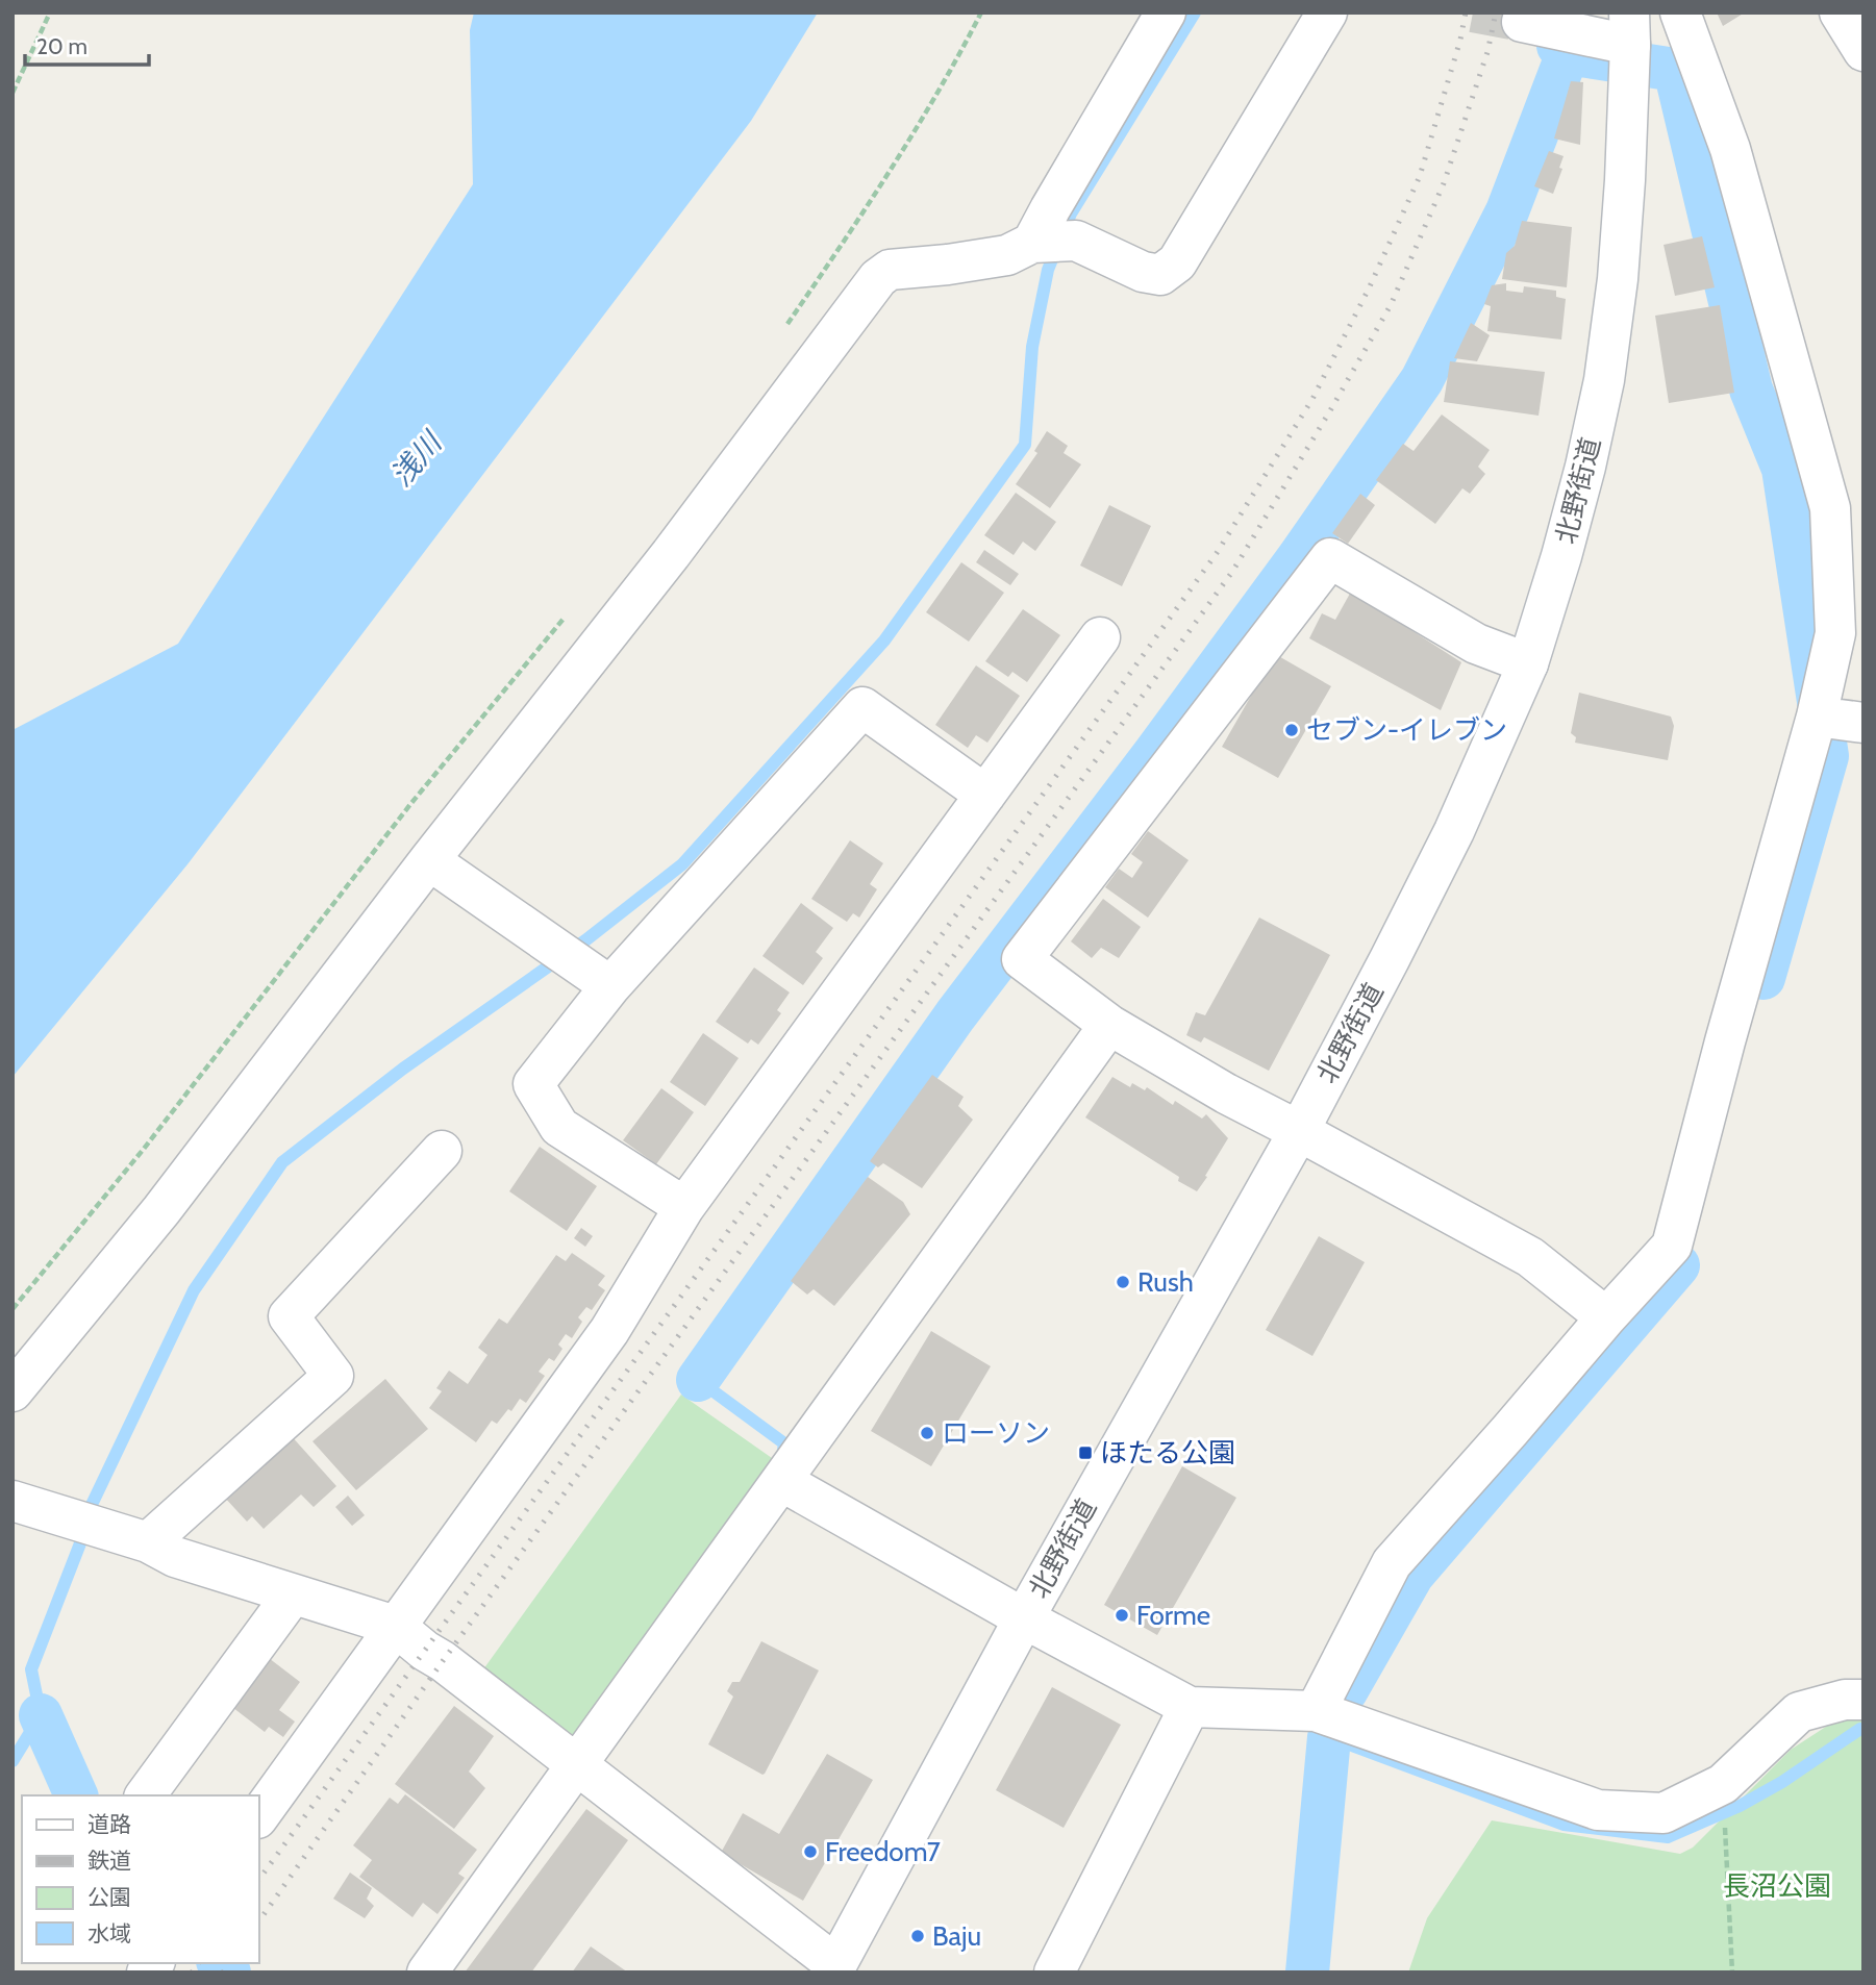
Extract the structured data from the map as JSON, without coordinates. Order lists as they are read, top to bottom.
{
  "streets": {
    "street": ["北野街道"]
  },
  "water": ["浅川"],
  "parks": ["長沼公園"],
  "places": {
    "other": [
      "セブン-イレブン",
      "Rush",
      "ローソン",
      "Forme",
      "Freedom7",
      "Baju"
    ],
    "transit": ["ほたる公園"]
  },
  "legend": [
    "道路",
    "鉄道",
    "公園",
    "水域"
  ],
  "scale_bar": "20 m"
}
